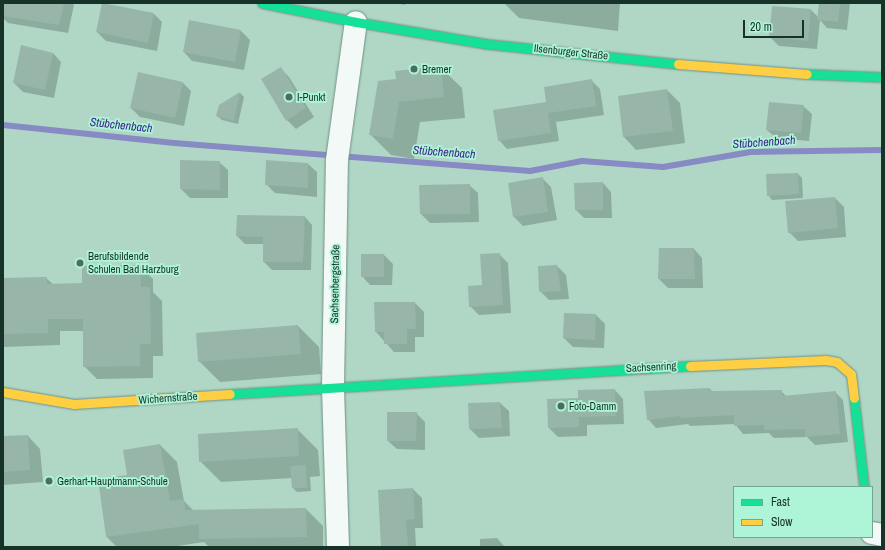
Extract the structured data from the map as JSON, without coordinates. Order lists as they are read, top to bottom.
{
  "streets": {
    "street": [
      "Ilsenburger Straße",
      "Sachsenbergstraße",
      "Sachsenring",
      "Wichernstraße"
    ]
  },
  "crossings": [
    ["Ilsenburger Straße", "Sachsenbergstraße"],
    ["Sachsenbergstraße", "Sachsenring"],
    ["Sachsenbergstraße", "Wichernstraße"],
    ["Sachsenring", "Wichernstraße"]
  ],
  "water": ["Stübchenbach"],
  "places": [
    "Bremer",
    "I-Punkt",
    "Berufsbildende Schulen Bad Harzburg",
    "Foto-Damm",
    "Gerhart-Hauptmann-Schule"
  ],
  "legend": ["Fast", "Slow"],
  "scale_bar": "20 m"
}
